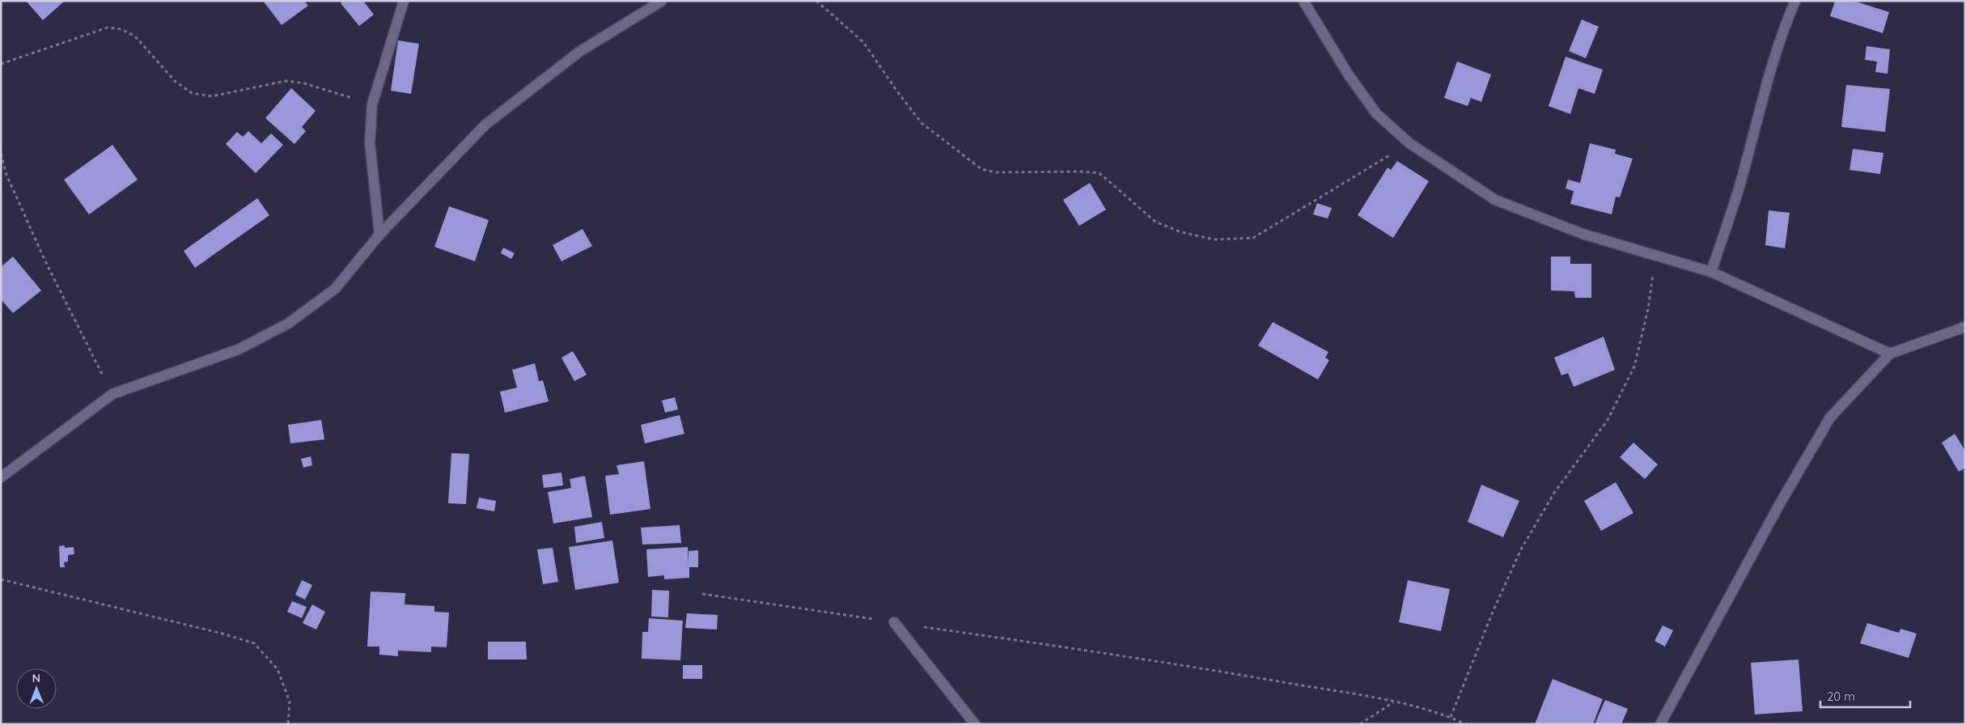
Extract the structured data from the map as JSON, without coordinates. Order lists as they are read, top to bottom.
{
  "scale_bar": "20 m",
  "north": "top"
}
